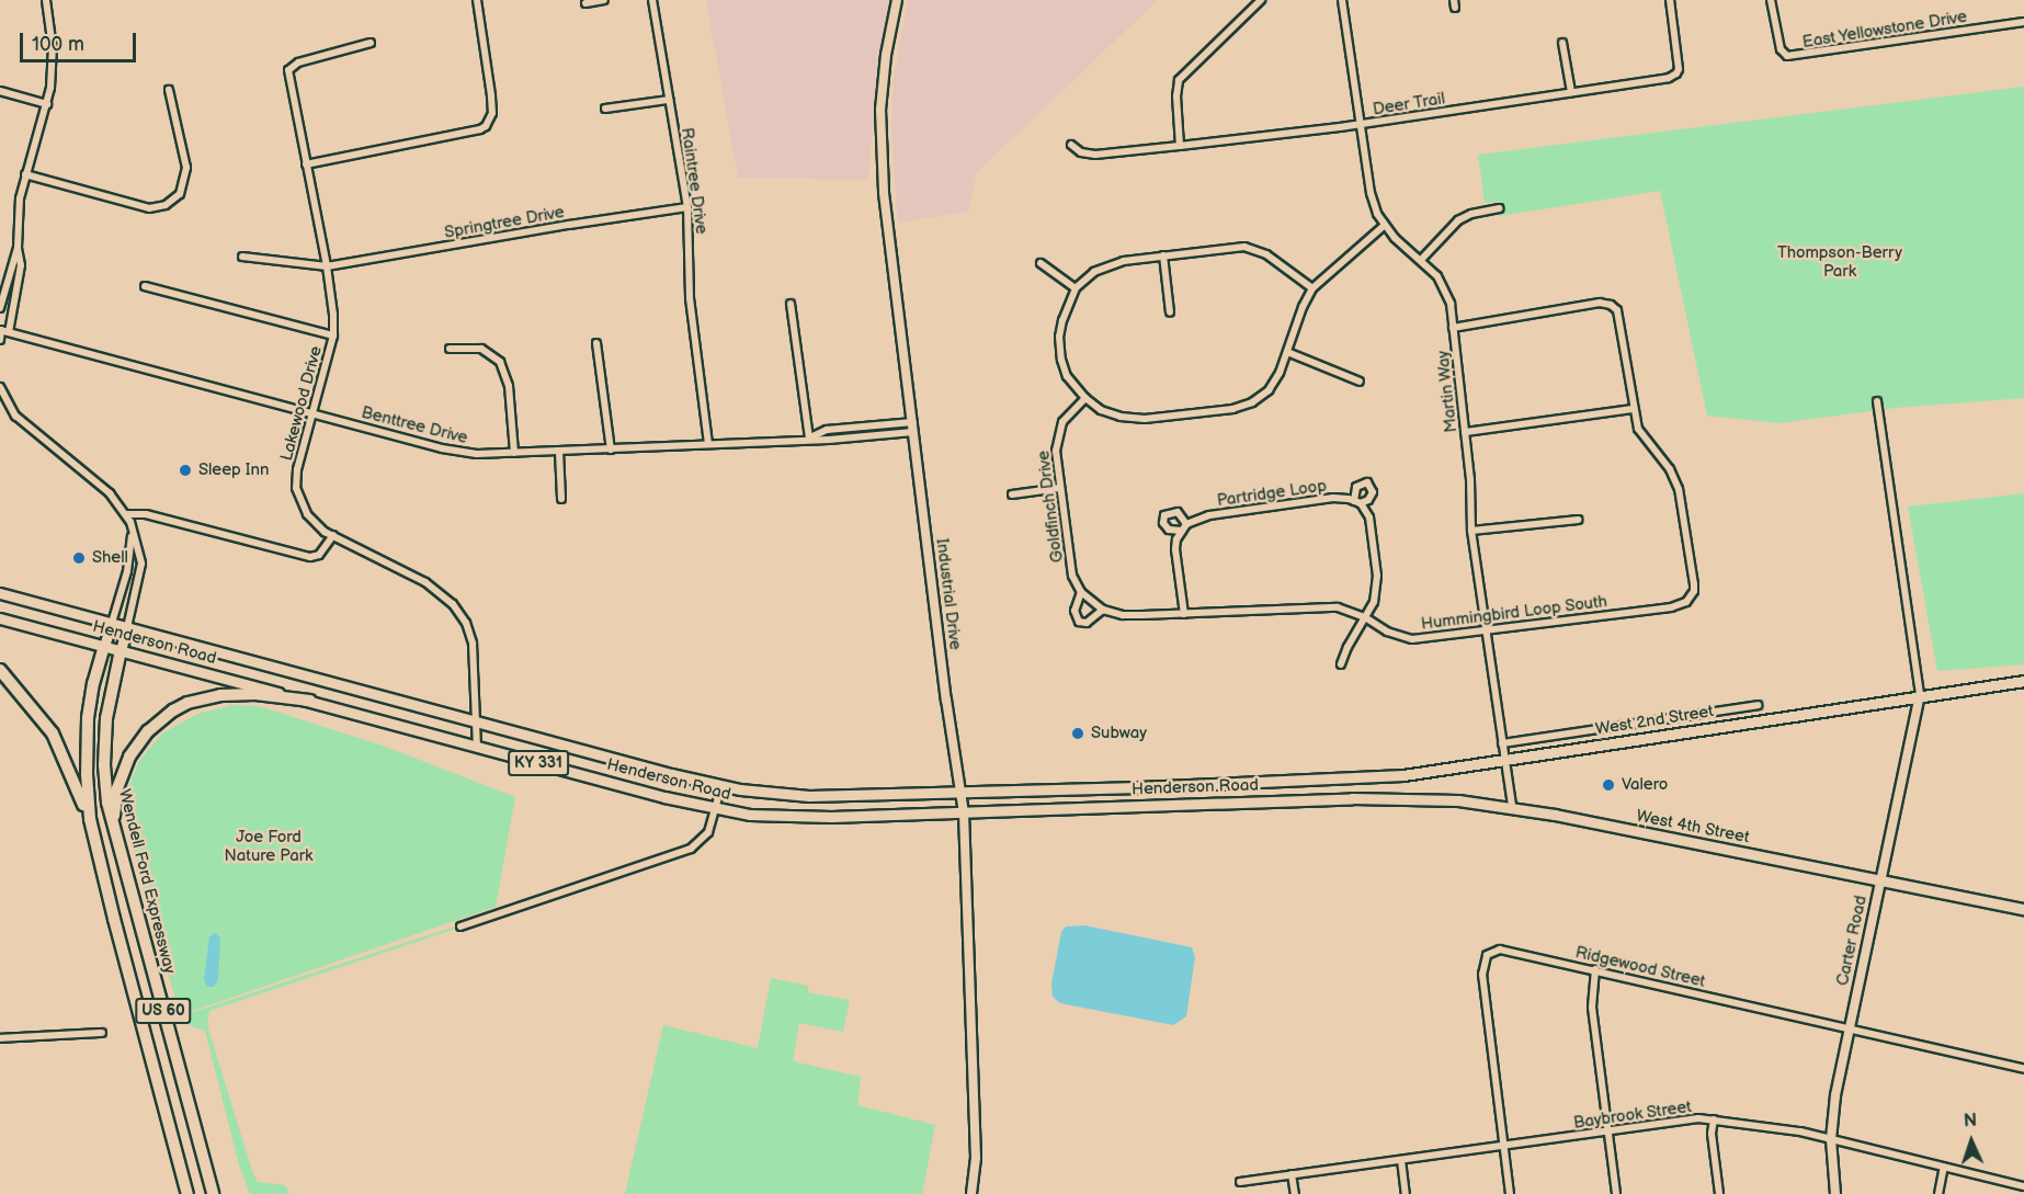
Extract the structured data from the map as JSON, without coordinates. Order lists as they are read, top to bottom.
{
  "streets": {
    "highway": ["Wendell Ford Expressway", "US 60"],
    "main road": [
      "Henderson Road",
      "West 2nd Street",
      "KY 331",
      "West 4th Street",
      "Carter Road"
    ],
    "street": [
      "East Yellowstone Drive",
      "Deer Trail",
      "Raintree Drive",
      "Springtree Drive",
      "Martin Way",
      "Lakewood Drive",
      "Benttree Drive",
      "Partridge Loop",
      "Goldfinch Drive",
      "Industrial Drive",
      "Hummingbird Loop South",
      "Ridgewood Street",
      "Baybrook Street"
    ]
  },
  "crossings": [
    ["Deer Trail", "Martin Way"],
    ["Raintree Drive", "Springtree Drive"],
    ["Raintree Drive", "Benttree Drive"],
    ["Springtree Drive", "Lakewood Drive"],
    ["Martin Way", "Hummingbird Loop South"],
    ["Martin Way", "West 2nd Street"],
    ["Martin Way", "West 4th Street"],
    ["Lakewood Drive", "Benttree Drive"],
    ["Lakewood Drive", "Henderson Road"],
    ["Benttree Drive", "Industrial Drive"],
    ["Partridge Loop", "Hummingbird Loop South"],
    ["Industrial Drive", "Henderson Road"],
    ["Henderson Road", "West 2nd Street"],
    ["Henderson Road", "West 4th Street"],
    ["Henderson Road", "Wendell Ford Expressway"],
    ["Henderson Road", "US 60"],
    ["West 2nd Street", "Carter Road"],
    ["West 4th Street", "Carter Road"],
    ["Wendell Ford Expressway", "US 60"],
    ["Carter Road", "Ridgewood Street"],
    ["Carter Road", "Baybrook Street"],
    ["Ridgewood Street", "Baybrook Street"]
  ],
  "parks": ["Thompson-Berry Park", "Joe Ford Nature Park"],
  "places": [
    "Sleep Inn",
    "Shell",
    "Subway",
    "Valero"
  ],
  "scale_bar": "100 m",
  "north": "top"
}
